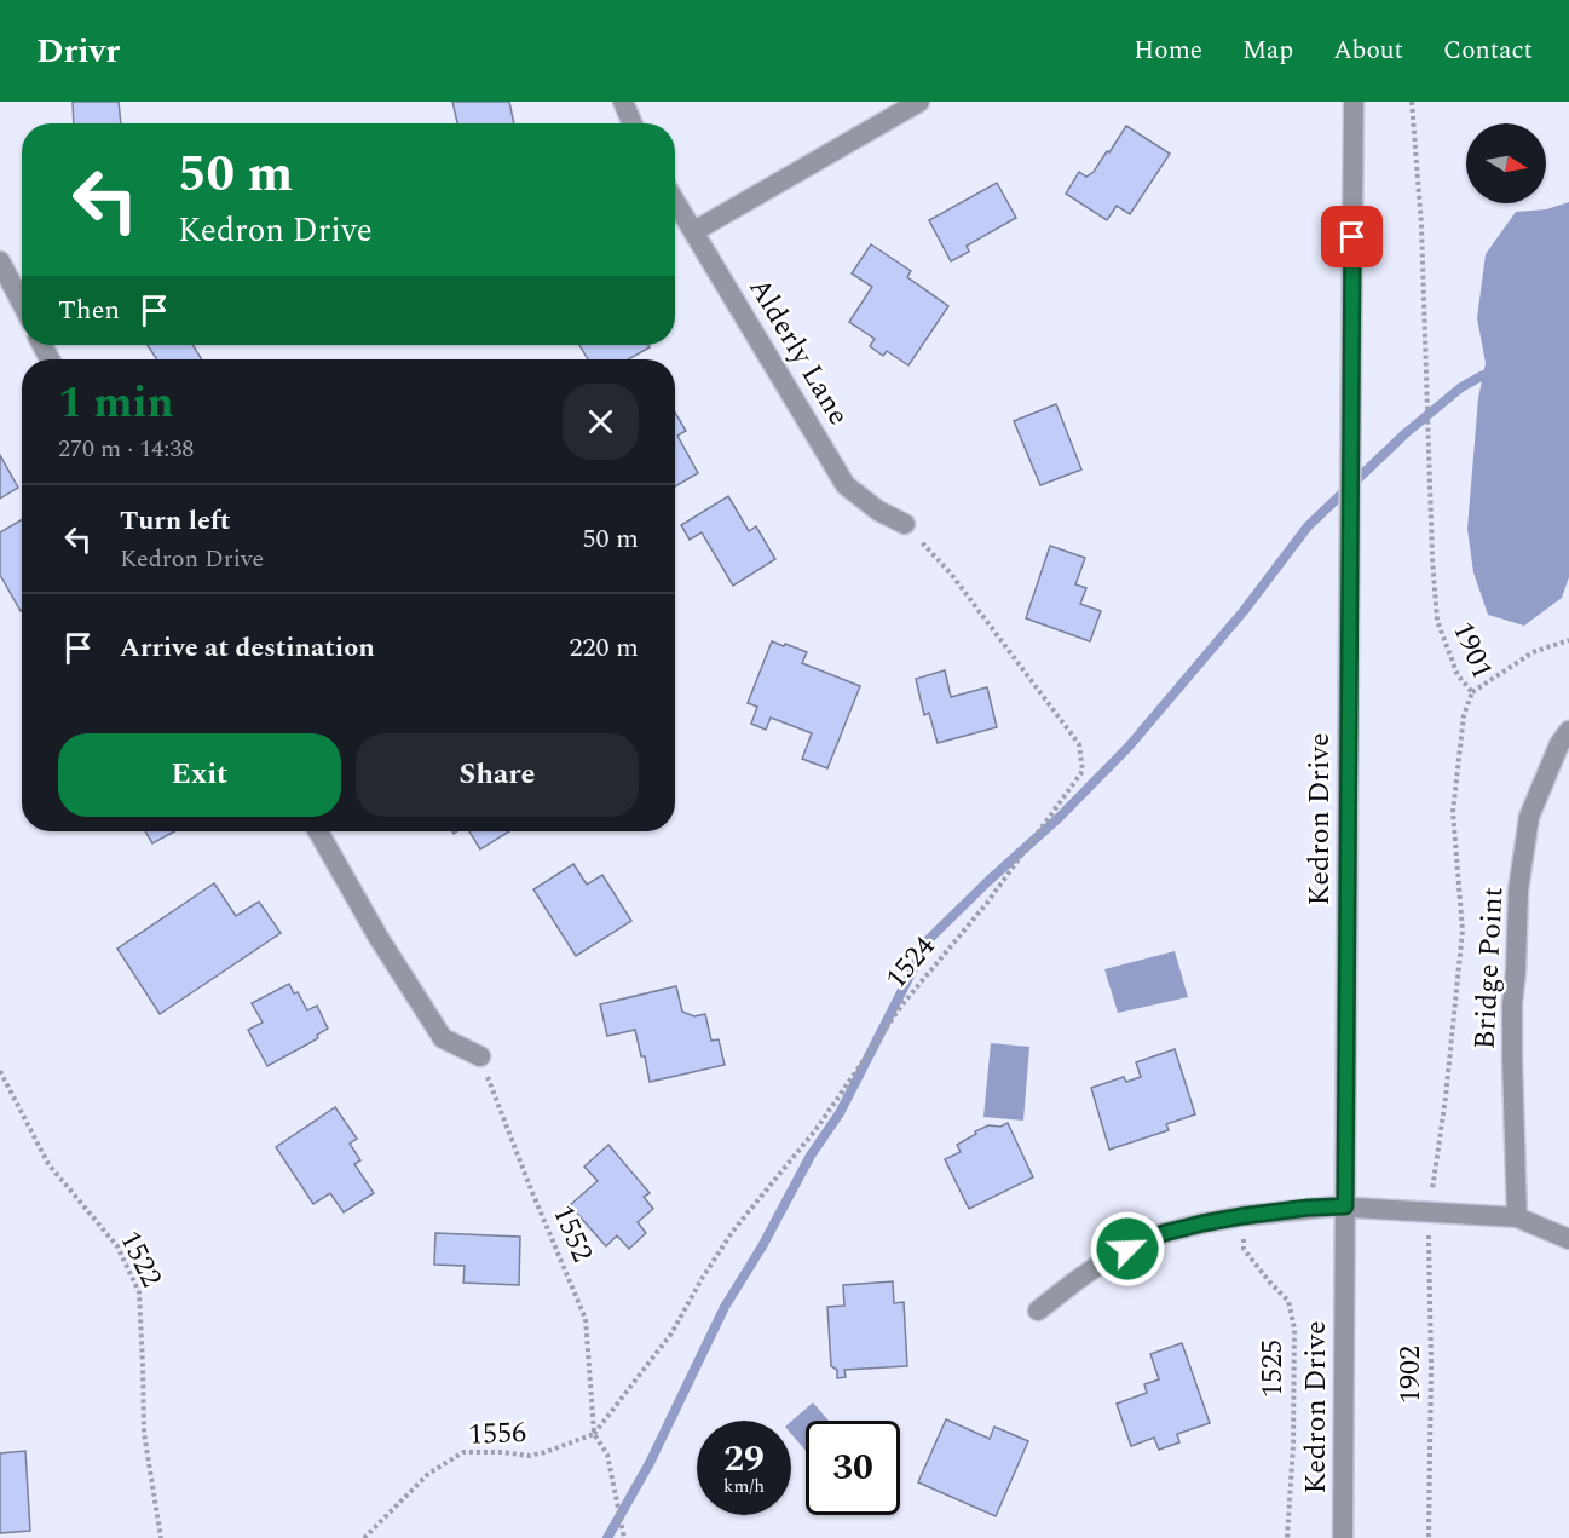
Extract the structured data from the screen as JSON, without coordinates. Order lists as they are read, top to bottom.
{
  "streets": {
    "street": ["Alderly Lane", "Kedron Drive", "Bridge Point"],
    "path": [
      "1901",
      "1524",
      "1552",
      "1522",
      "1525",
      "1902",
      "1556"
    ]
  },
  "crossings": [
    ["Alderly Lane", "1524"],
    ["1901", "1902"],
    ["1524", "1552"],
    ["1524", "1556"],
    ["1552", "1556"]
  ],
  "north": "right",
  "page": {
    "header": "Drivr",
    "nav": [
      "Home",
      "Map",
      "About",
      "Contact"
    ],
    "turn": ["50 m", "Kedron Drive"],
    "then": "Then",
    "heading": ["1 min", "270 m · 14:38"],
    "list": [
      {
        "name": "Turn left",
        "note": "Kedron Drive",
        "value": "50 m"
      },
      {
        "name": "Arrive at destination",
        "value": "220 m"
      }
    ],
    "buttons": ["Exit", "Share"],
    "speed": "29 km/h",
    "limit": "30"
  }
}
